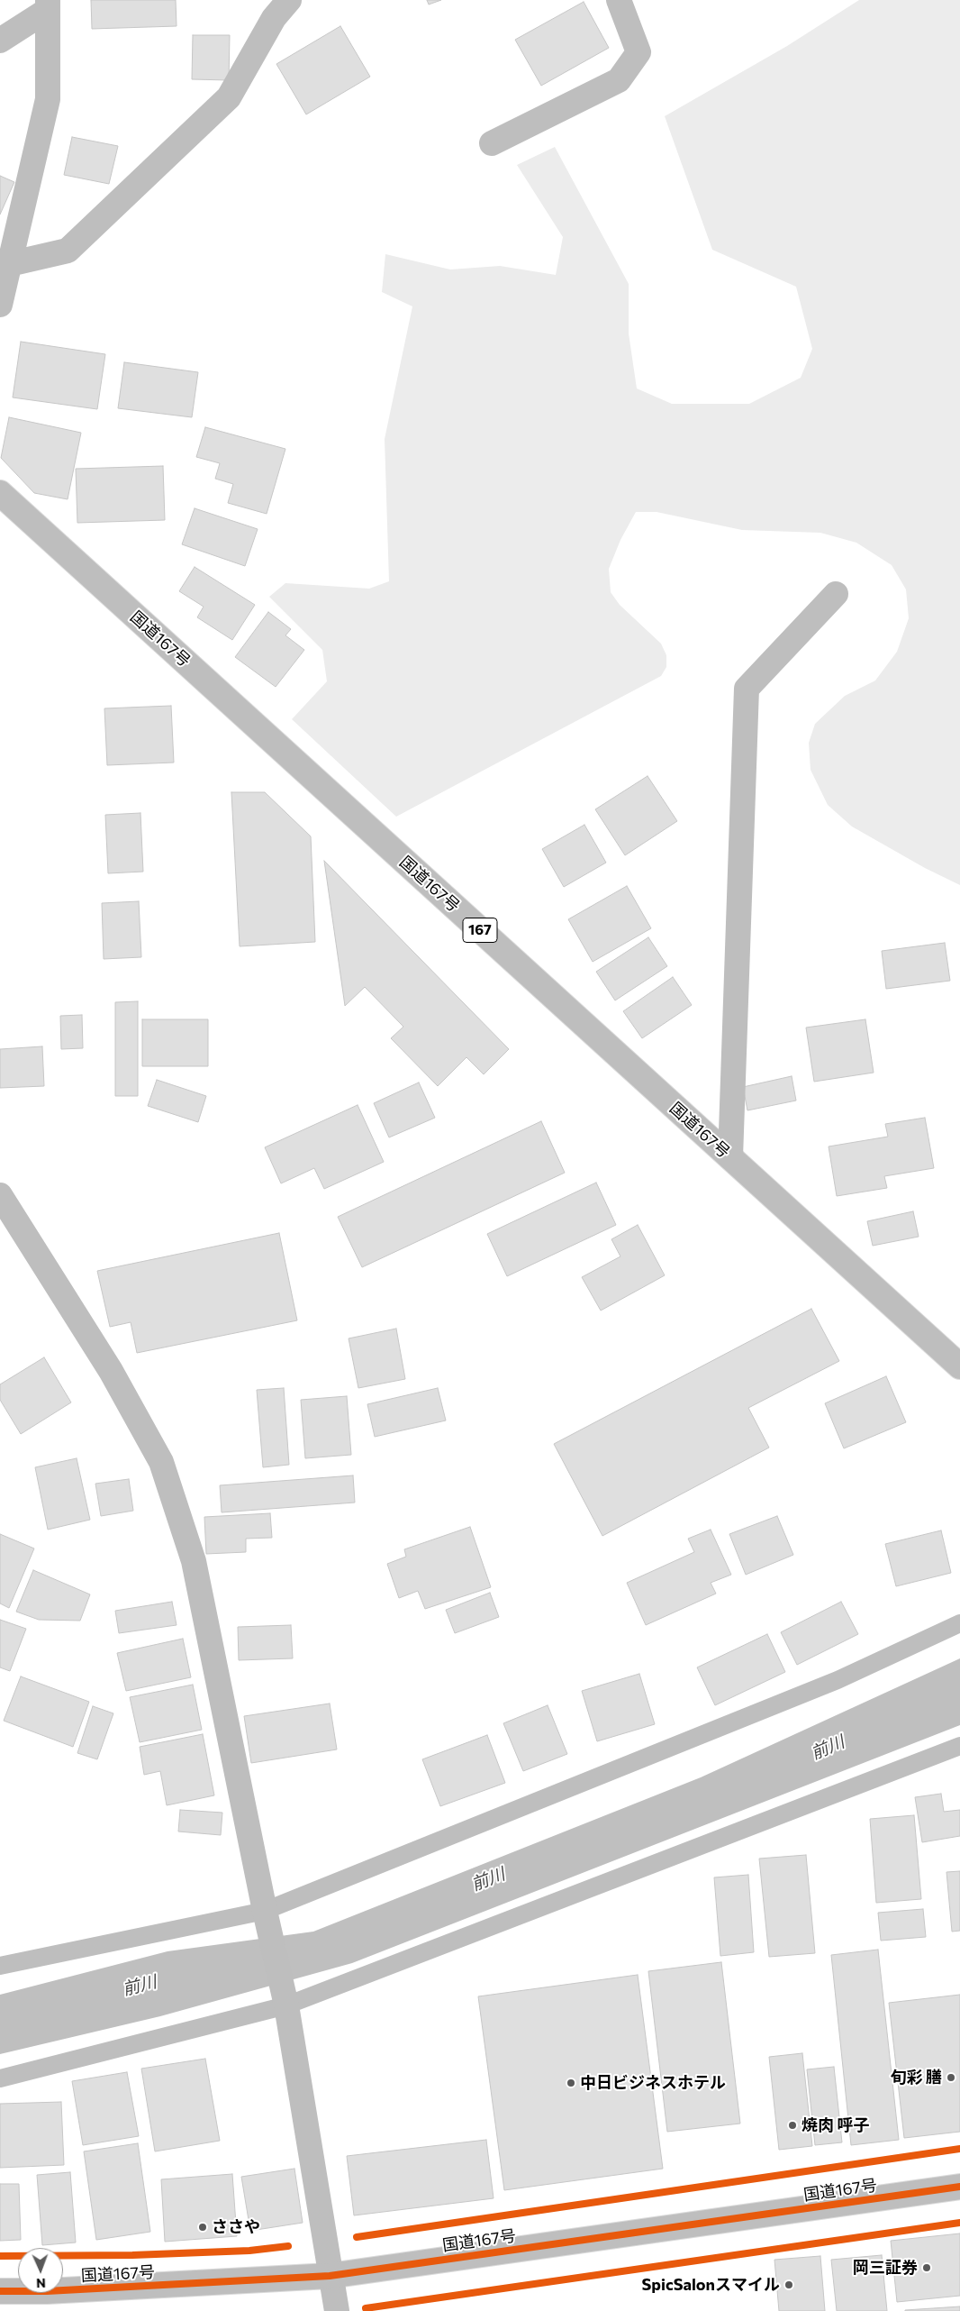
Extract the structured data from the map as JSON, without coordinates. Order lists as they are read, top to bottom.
{
  "streets": {
    "main road": ["国道167号", "167"]
  },
  "water": ["前川"],
  "places": [
    "旬彩 膳",
    "中日ビジネスホテル",
    "焼肉 呼子",
    "ささや",
    "岡三証券",
    "SpicSalonスマイル"
  ],
  "north": "bottom"
}
